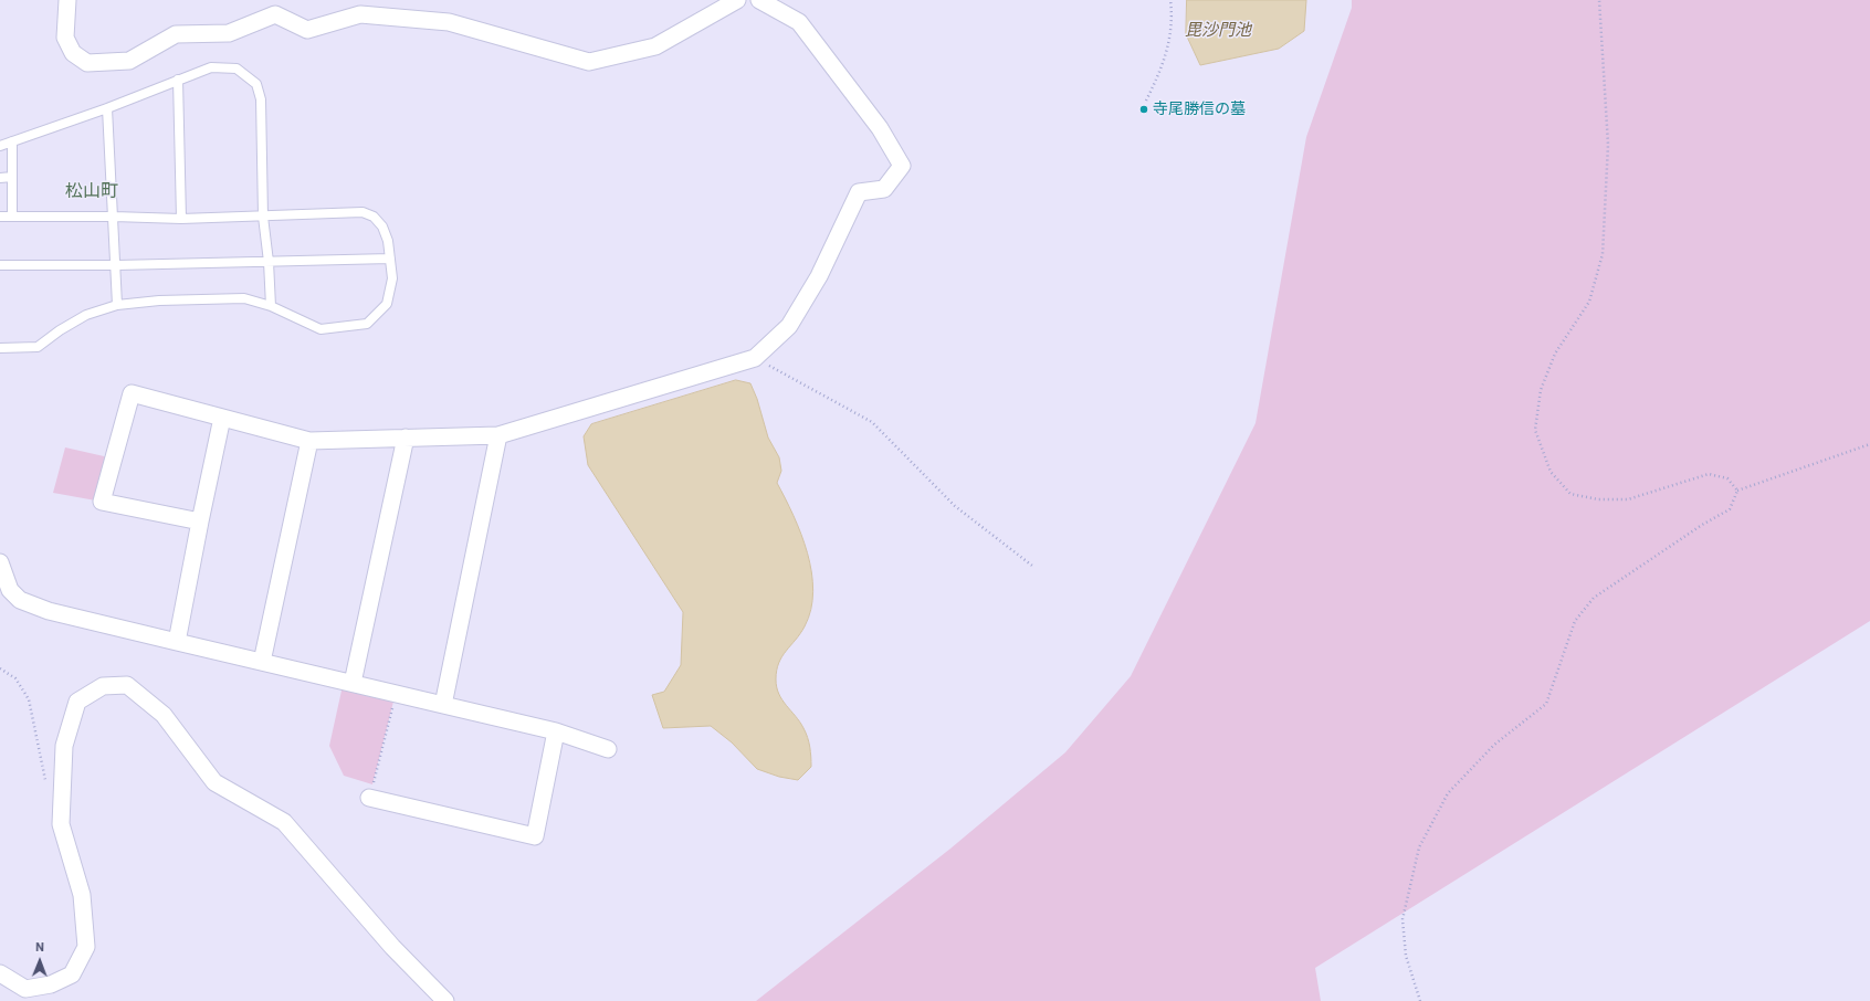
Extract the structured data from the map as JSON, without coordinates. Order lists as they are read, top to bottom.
{
  "districts": ["松山町"],
  "water": ["毘沙門池"],
  "places": ["寺尾勝信の墓"],
  "north": "top"
}
